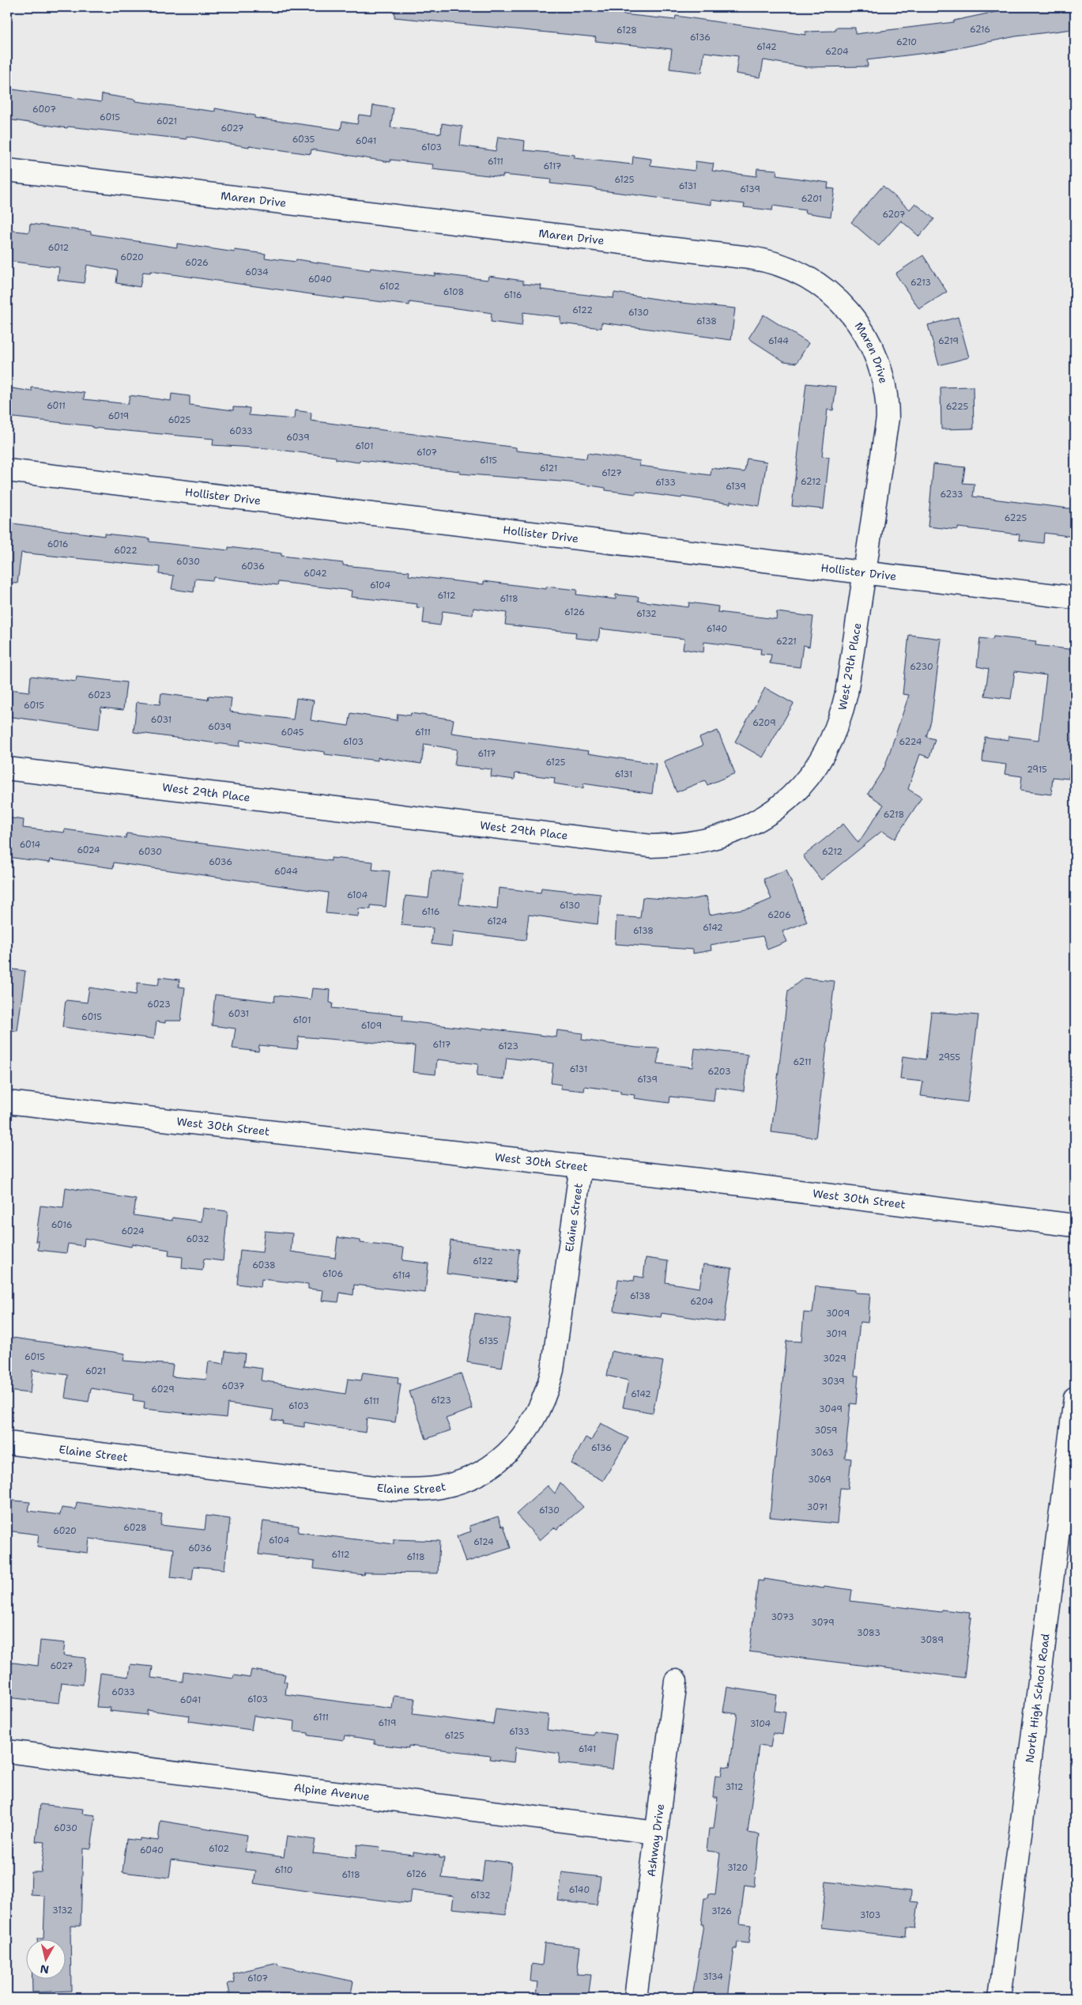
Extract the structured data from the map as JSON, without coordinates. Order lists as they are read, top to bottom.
{
  "streets": {
    "street": [
      "Maren Drive",
      "Hollister Drive",
      "West 29th Place",
      "West 30th Street",
      "Elaine Street",
      "North High School Road",
      "Alpine Avenue",
      "Ashway Drive"
    ]
  },
  "crossings": [
    ["Maren Drive", "Hollister Drive"],
    ["Maren Drive", "West 29th Place"],
    ["Hollister Drive", "West 29th Place"],
    ["West 30th Street", "Elaine Street"],
    ["Alpine Avenue", "Ashway Drive"]
  ],
  "house_numbers": [
    "6216",
    "6128",
    "6136",
    "6210",
    "6142",
    "6204",
    "6007",
    "6015",
    "6021",
    "6027",
    "6035",
    "6041",
    "6103",
    "6111",
    "6117",
    "6125",
    "6131",
    "6139",
    "6201",
    "6207",
    "6012",
    "6020",
    "6026",
    "6034",
    "6040",
    "6213",
    "6102",
    "6108",
    "6116",
    "6122",
    "6130",
    "6138",
    "6144",
    "6219",
    "6011",
    "6225",
    "6019",
    "6025",
    "6033",
    "6039",
    "6101",
    "6107",
    "6115",
    "6121",
    "6127",
    "6212",
    "6133",
    "6139",
    "6233",
    "6225",
    "6016",
    "6022",
    "6030",
    "6036",
    "6042",
    "6104",
    "6112",
    "6118",
    "6126",
    "6132",
    "6140",
    "6221",
    "6230",
    "6023",
    "6015",
    "6031",
    "6209",
    "6039",
    "6045",
    "6111",
    "6103",
    "6224",
    "6117",
    "6125",
    "2915",
    "6131",
    "6218",
    "6014",
    "6024",
    "6030",
    "6212",
    "6036",
    "6044",
    "6104",
    "6130",
    "6116",
    "6206",
    "6124",
    "6142",
    "6138",
    "6023",
    "6031",
    "6015",
    "6101",
    "6109",
    "6117",
    "6123",
    "2955",
    "6211",
    "6131",
    "6203",
    "6139",
    "6016",
    "6024",
    "6032",
    "6122",
    "6038",
    "6106",
    "6114",
    "6138",
    "6204",
    "3009",
    "3019",
    "6135",
    "6015",
    "3029",
    "6021",
    "3039",
    "6037",
    "6029",
    "6142",
    "6123",
    "6111",
    "6103",
    "3049",
    "3059",
    "6136",
    "3063",
    "3069",
    "3071",
    "6130",
    "6028",
    "6020",
    "6104",
    "6124",
    "6036",
    "6112",
    "6118",
    "3073",
    "3079",
    "3083",
    "3089",
    "6027",
    "6033",
    "6103",
    "6041",
    "6111",
    "6119",
    "3104",
    "6133",
    "6125",
    "6141",
    "3112",
    "6030",
    "6102",
    "6040",
    "3120",
    "6110",
    "6126",
    "6118",
    "6140",
    "6132",
    "3132",
    "3126",
    "3103",
    "3134",
    "6107"
  ],
  "north": "bottom"
}
